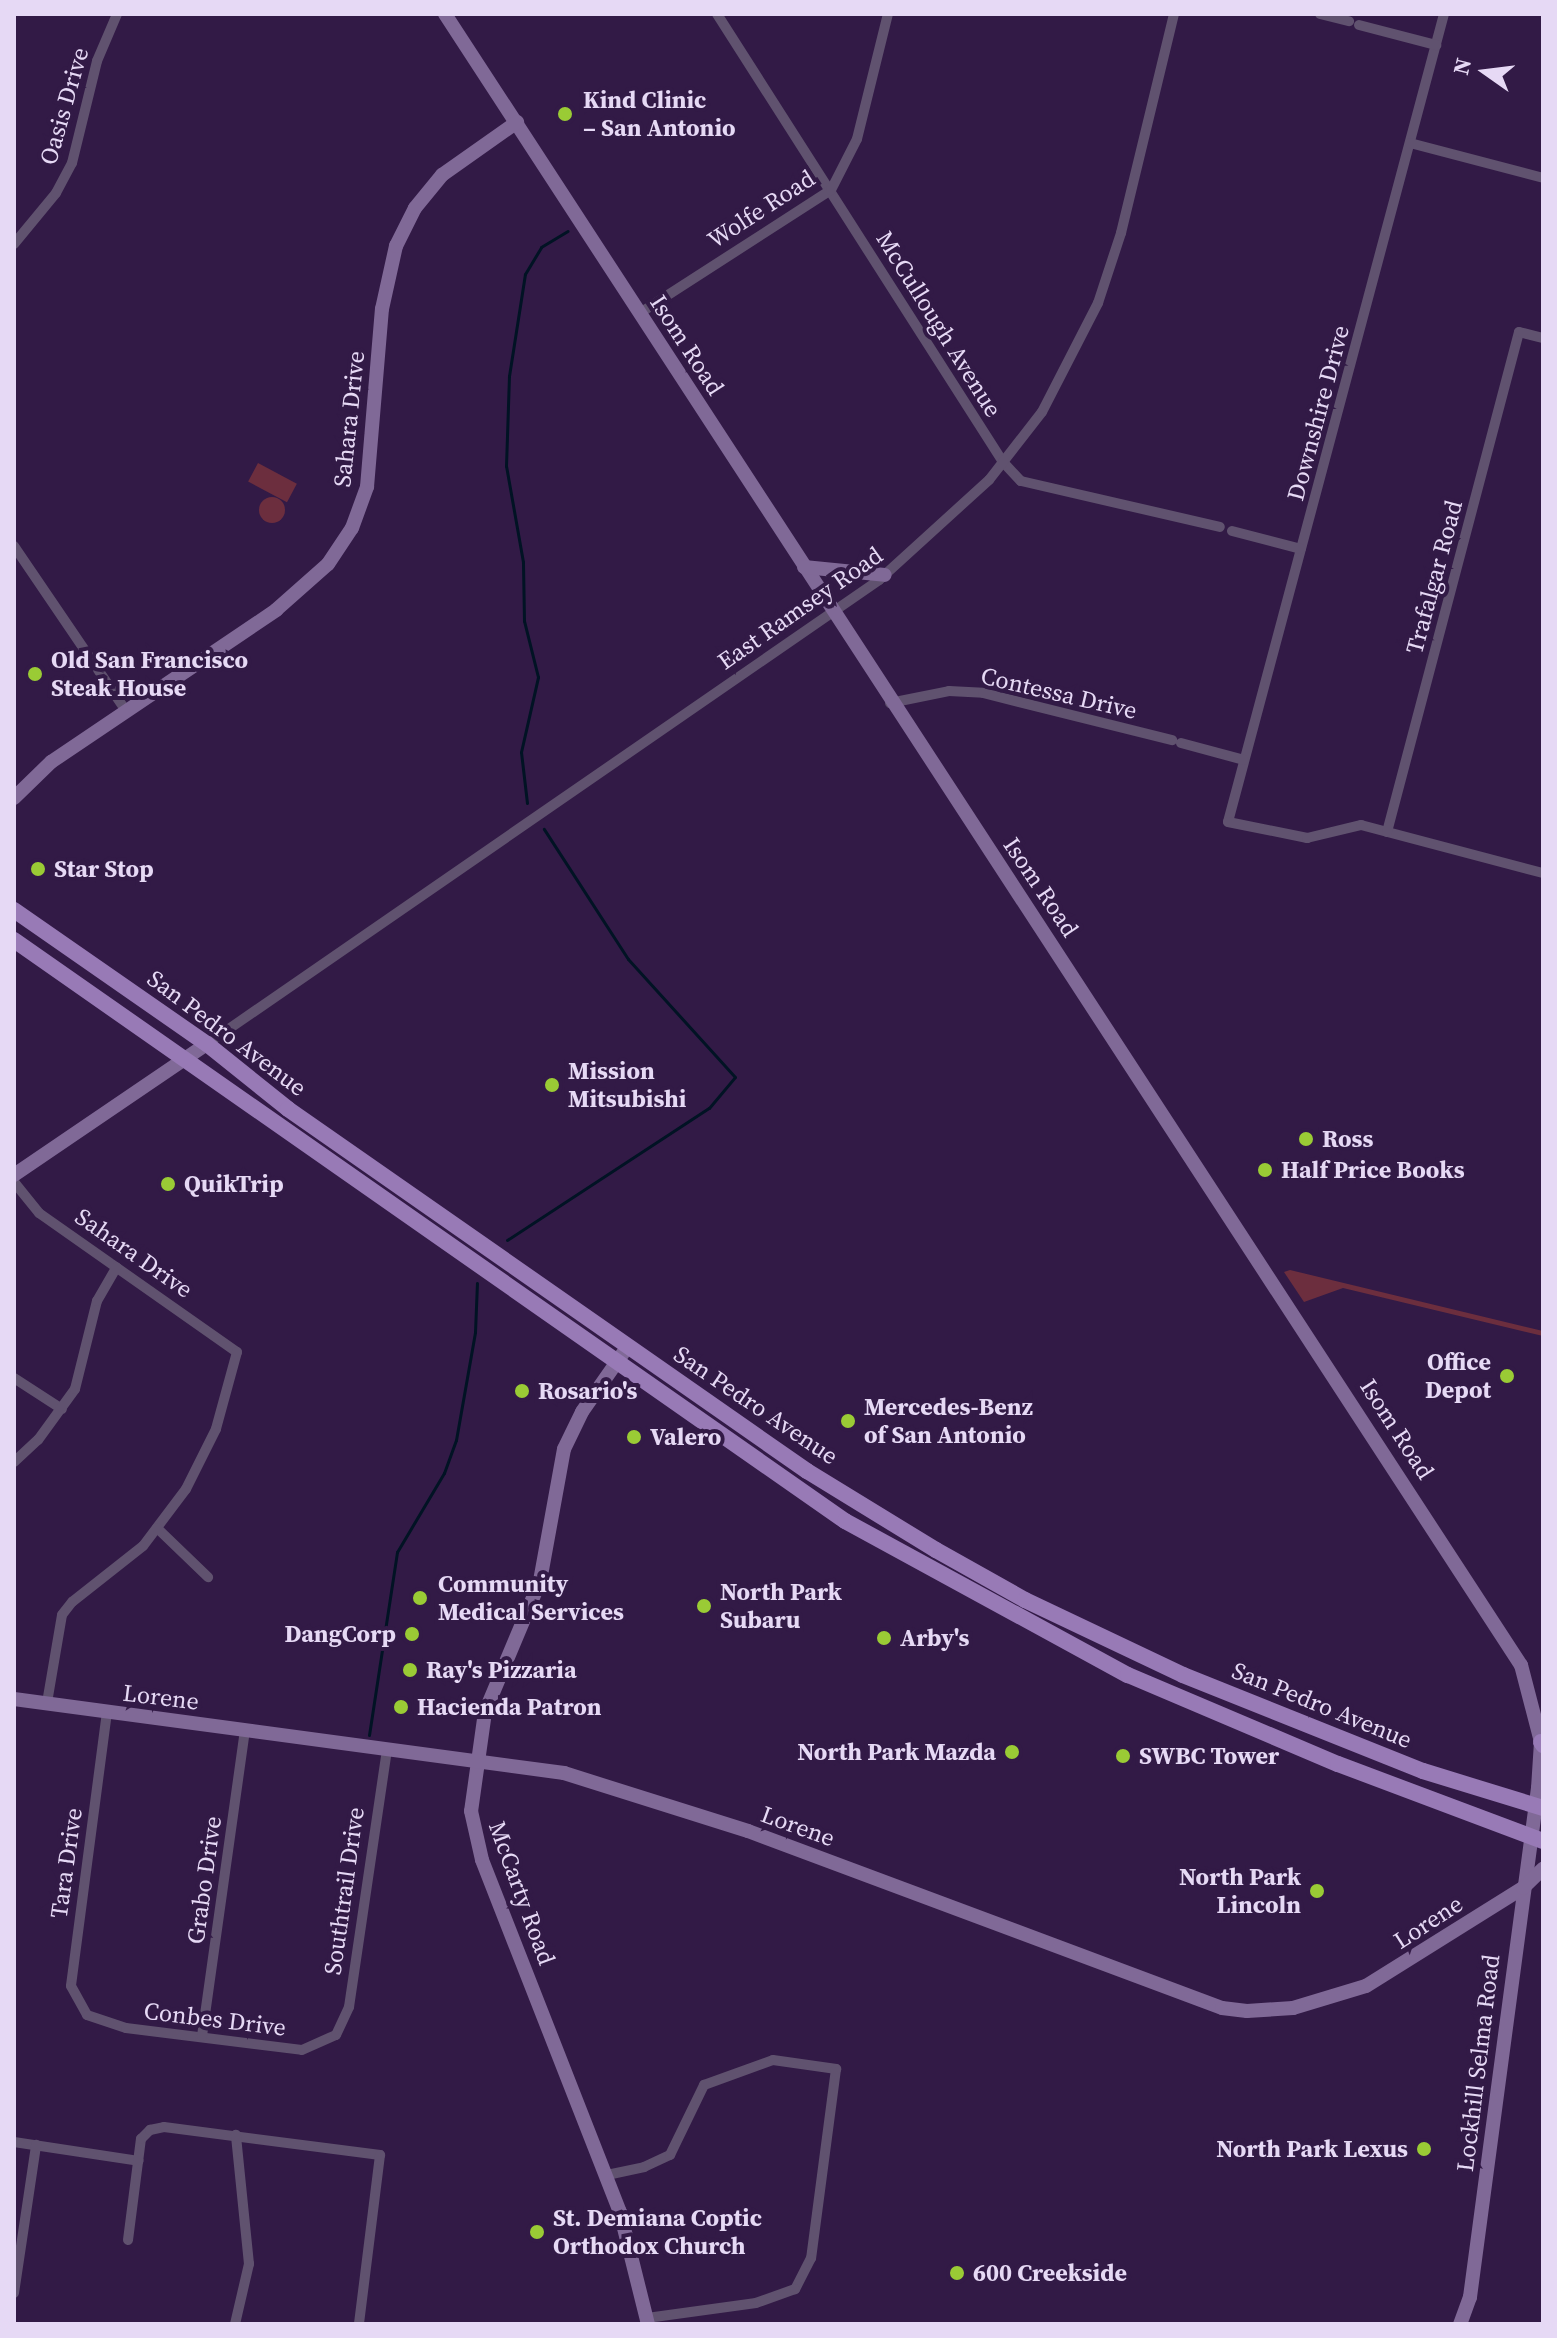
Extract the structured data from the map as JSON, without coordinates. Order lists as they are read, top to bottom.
{
  "streets": {
    "main road": ["San Pedro Avenue"],
    "street": [
      "Oasis Drive",
      "Wolfe Road",
      "McCullough Avenue",
      "Isom Road",
      "Downshire Drive",
      "Sahara Drive",
      "Trafalgar Road",
      "East Ramsey Road",
      "Contessa Drive",
      "Lorene",
      "Tara Drive",
      "Grabo Drive",
      "Southtrail Drive",
      "McCarty Road",
      "Conbes Drive",
      "Lockhill Selma Road"
    ]
  },
  "crossings": [
    ["Wolfe Road", "McCullough Avenue"],
    ["Wolfe Road", "Isom Road"],
    ["McCullough Avenue", "East Ramsey Road"],
    ["Isom Road", "Sahara Drive"],
    ["Isom Road", "East Ramsey Road"],
    ["Isom Road", "Contessa Drive"],
    ["Isom Road", "San Pedro Avenue"],
    ["Isom Road", "Lockhill Selma Road"],
    ["Downshire Drive", "Trafalgar Road"],
    ["Downshire Drive", "Contessa Drive"],
    ["East Ramsey Road", "San Pedro Avenue"],
    ["San Pedro Avenue", "McCarty Road"],
    ["San Pedro Avenue", "Lockhill Selma Road"],
    ["Lorene", "Tara Drive"],
    ["Lorene", "Grabo Drive"],
    ["Lorene", "Southtrail Drive"],
    ["Lorene", "McCarty Road"],
    ["Lorene", "Lockhill Selma Road"],
    ["Tara Drive", "Conbes Drive"],
    ["Grabo Drive", "Conbes Drive"],
    ["Southtrail Drive", "Conbes Drive"]
  ],
  "places": [
    "Kind Clinic – San Antonio",
    "Old San Francisco Steak House",
    "Star Stop",
    "Mission Mitsubishi",
    "Ross",
    "Half Price Books",
    "QuikTrip",
    "Office Depot",
    "Rosario's",
    "Mercedes-Benz of San Antonio",
    "Valero",
    "Community Medical Services",
    "North Park Subaru",
    "DangCorp",
    "Arby's",
    "Ray's Pizzaria",
    "Hacienda Patron",
    "North Park Mazda",
    "SWBC Tower",
    "North Park Lincoln",
    "North Park Lexus",
    "St. Demiana Coptic Orthodox Church",
    "600 Creekside"
  ],
  "north": "left"
}
